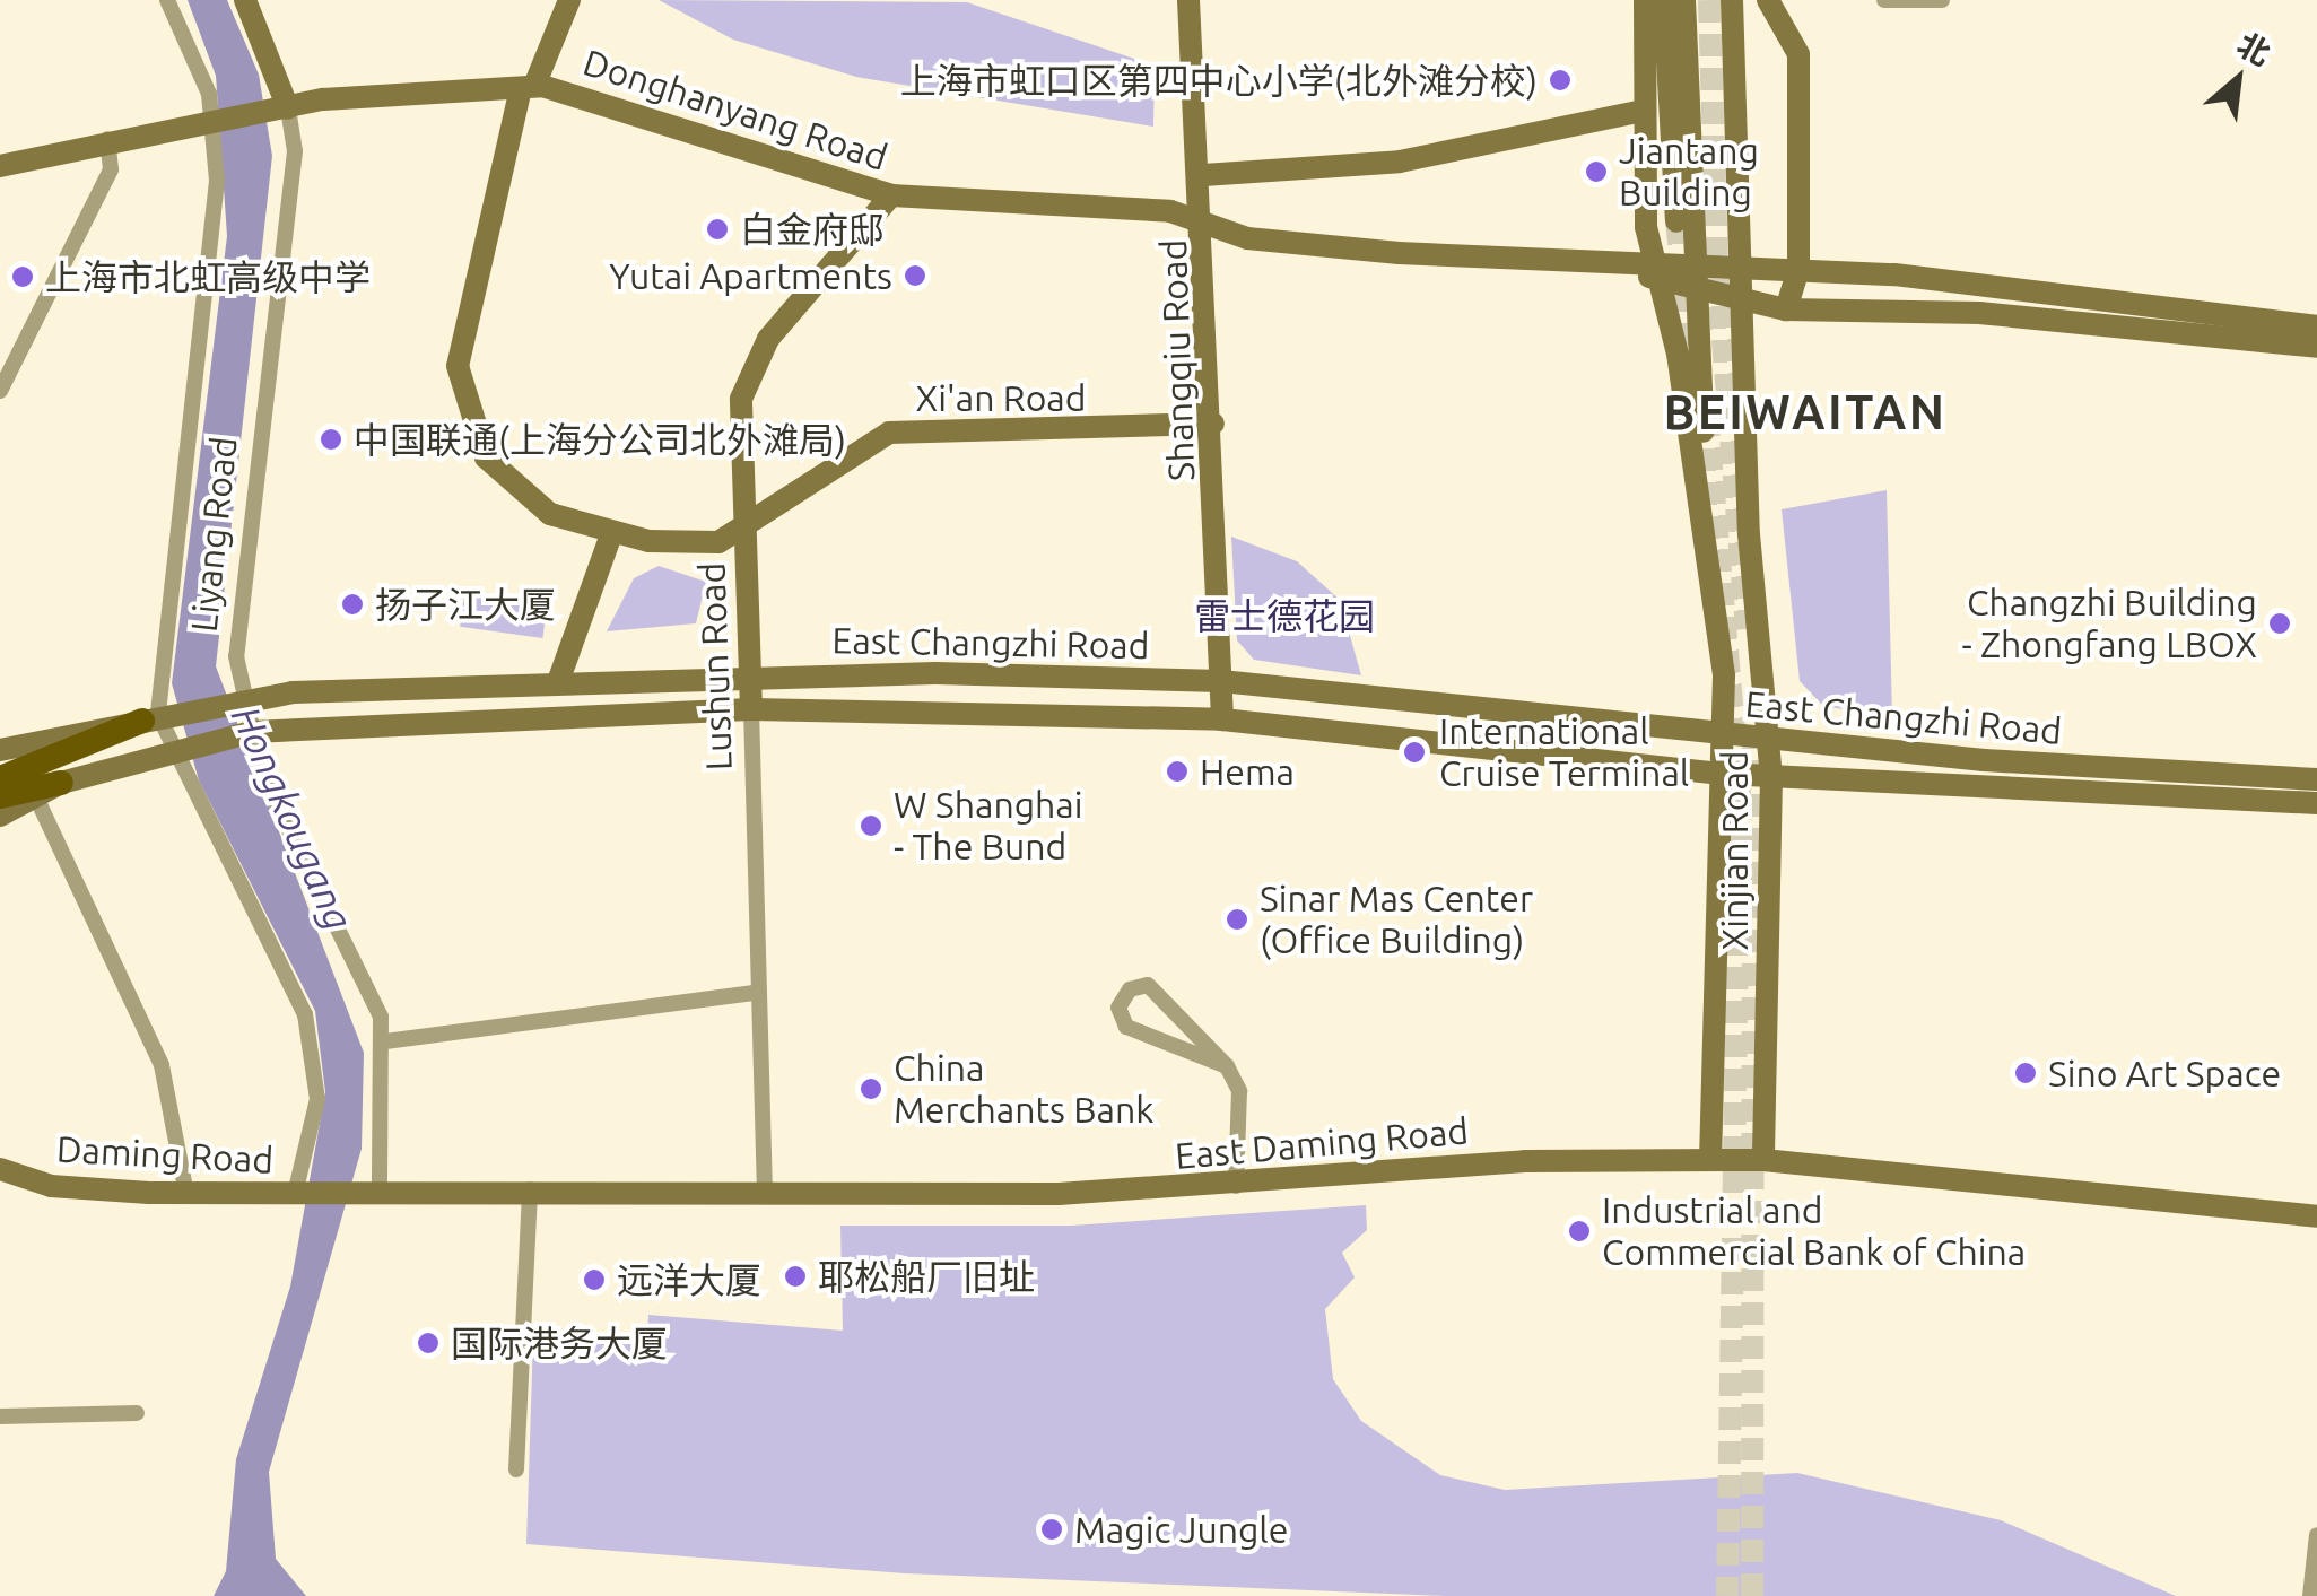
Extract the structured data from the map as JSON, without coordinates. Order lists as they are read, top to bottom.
{
  "streets": {
    "main road": [
      "Donghanyang Road",
      "Shangqiu Road",
      "Xi'an Road",
      "Liyang Road",
      "East Changzhi Road",
      "Lushun Road",
      "Xinjian Road",
      "East Daming Road",
      "Daming Road"
    ]
  },
  "crossings": [
    ["Donghanyang Road", "Shangqiu Road"],
    ["Donghanyang Road", "Xi'an Road"],
    ["Donghanyang Road", "Liyang Road"],
    ["Donghanyang Road", "Lushun Road"],
    ["Donghanyang Road", "Xinjian Road"],
    ["Shangqiu Road", "Xi'an Road"],
    ["Shangqiu Road", "East Changzhi Road"],
    ["Xi'an Road", "Lushun Road"],
    ["Liyang Road", "East Changzhi Road"],
    ["Liyang Road", "East Daming Road"],
    ["East Changzhi Road", "Lushun Road"],
    ["East Changzhi Road", "Xinjian Road"],
    ["Lushun Road", "East Daming Road"],
    ["Xinjian Road", "East Daming Road"],
    ["East Daming Road", "Daming Road"]
  ],
  "districts": ["BEIWAITAN"],
  "water": ["Hongkougang"],
  "parks": ["雷士德花园"],
  "places": [
    "上海市虹口区第四中心小学(北外滩分校)",
    "Jiantang Building",
    "白金府邸",
    "Yutai Apartments",
    "上海市北虹高级中学",
    "中国联通(上海分公司北外滩局)",
    "扬子江大厦",
    "Changzhi Building - Zhongfang LBOX",
    "International Cruise Terminal",
    "Hema",
    "W Shanghai - The Bund",
    "Sinar Mas Center (Office Building)",
    "Sino Art Space",
    "China Merchants Bank",
    "Industrial and Commercial Bank of China",
    "耶松船厂旧址",
    "远洋大厦",
    "国际港务大厦",
    "Magic Jungle"
  ],
  "north": "top right"
}
